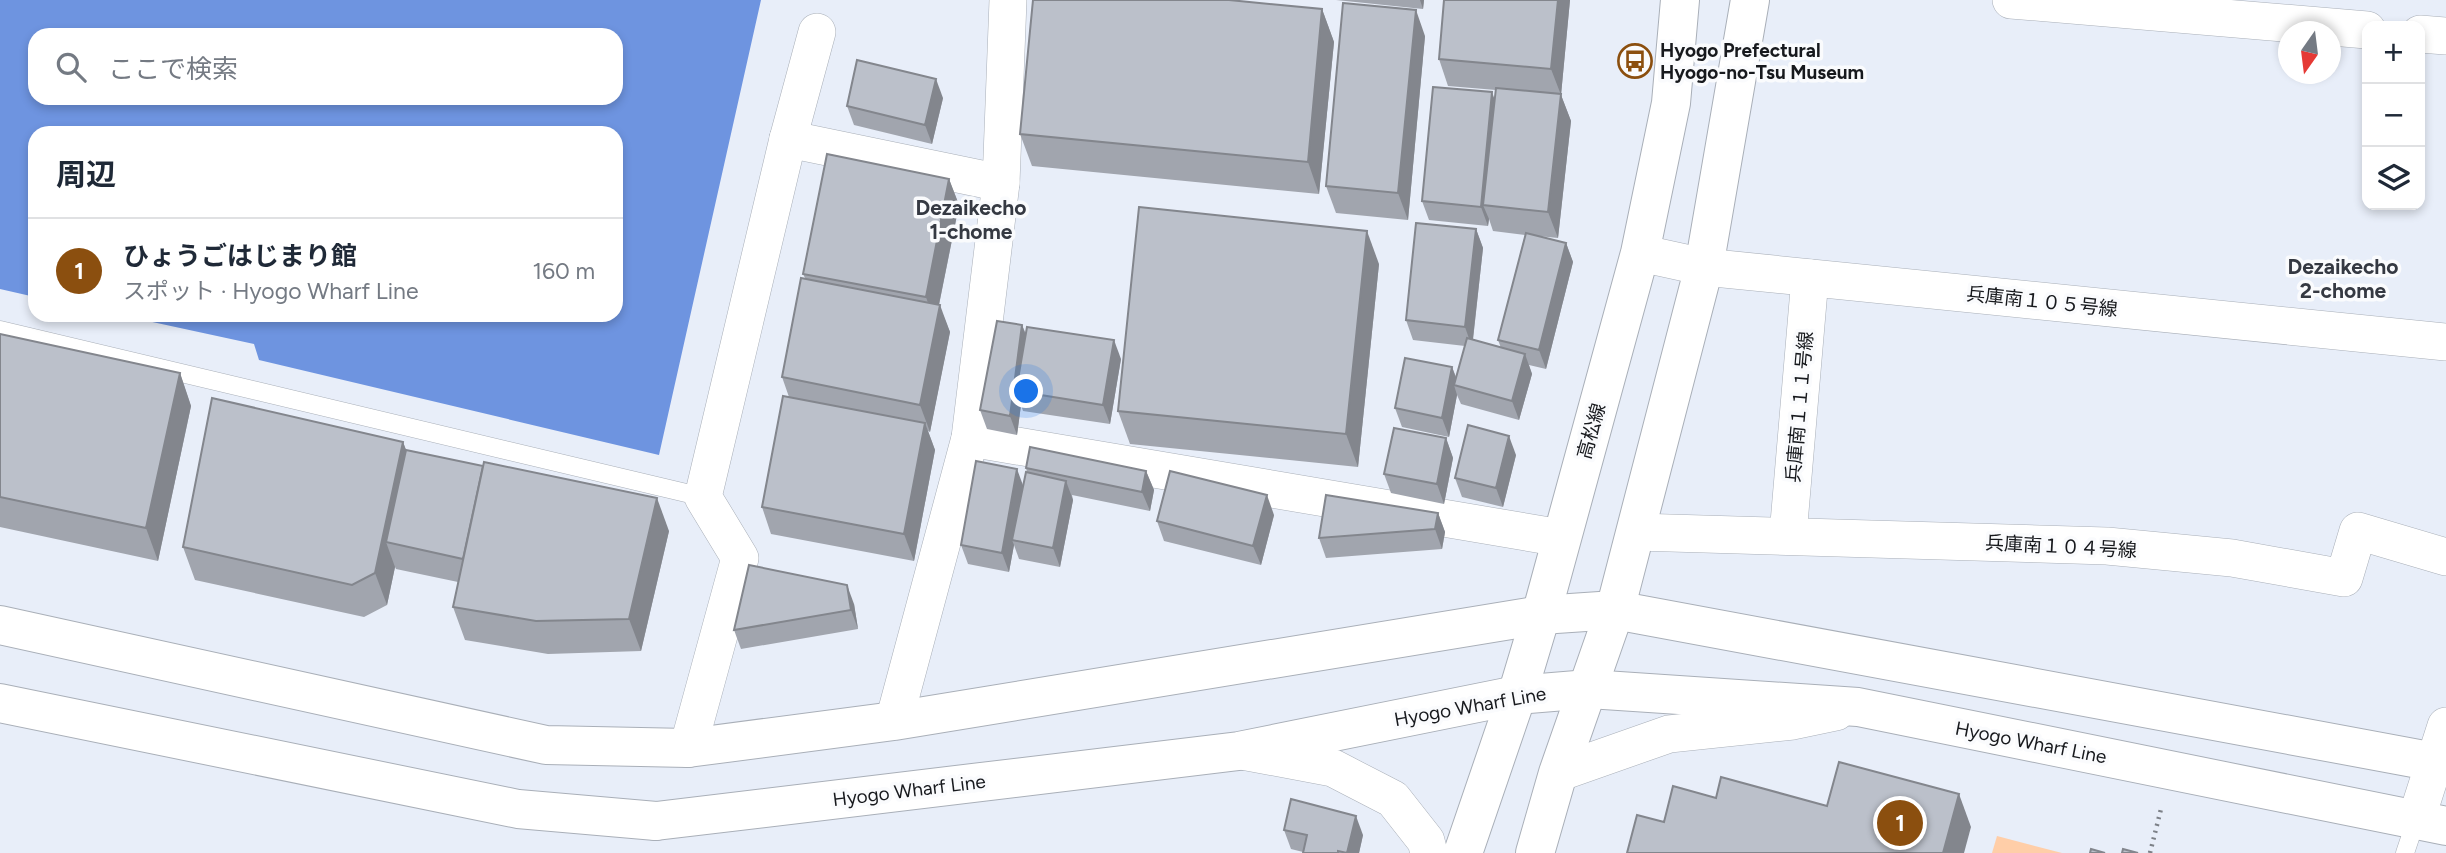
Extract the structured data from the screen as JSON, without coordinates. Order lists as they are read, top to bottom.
{
  "streets": {
    "main road": ["高松線", "Hyogo Wharf Line"],
    "street": ["兵庫南１０５号線", "兵庫南１１１号線", "兵庫南１０４号線"]
  },
  "crossings": [
    ["兵庫南１０５号線", "兵庫南１１１号線"],
    ["兵庫南１０５号線", "高松線"],
    ["兵庫南１１１号線", "兵庫南１０４号線"],
    ["高松線", "Hyogo Wharf Line"]
  ],
  "districts": ["Dezaikecho 1-chome", "Dezaikecho 2-chome"],
  "places": {
    "bus stop": ["Hyogo Prefectural Hyogo-no-Tsu Museum"]
  },
  "north": "bottom",
  "page": {
    "map_buttons": ["+", "−"],
    "search": "ここで検索",
    "heading": "周辺",
    "list": [
      {
        "mark": "1",
        "name": "ひょうごはじまり館",
        "note": "スポット · Hyogo Wharf Line",
        "value": "160 m"
      }
    ],
    "pins": "1"
  }
}
